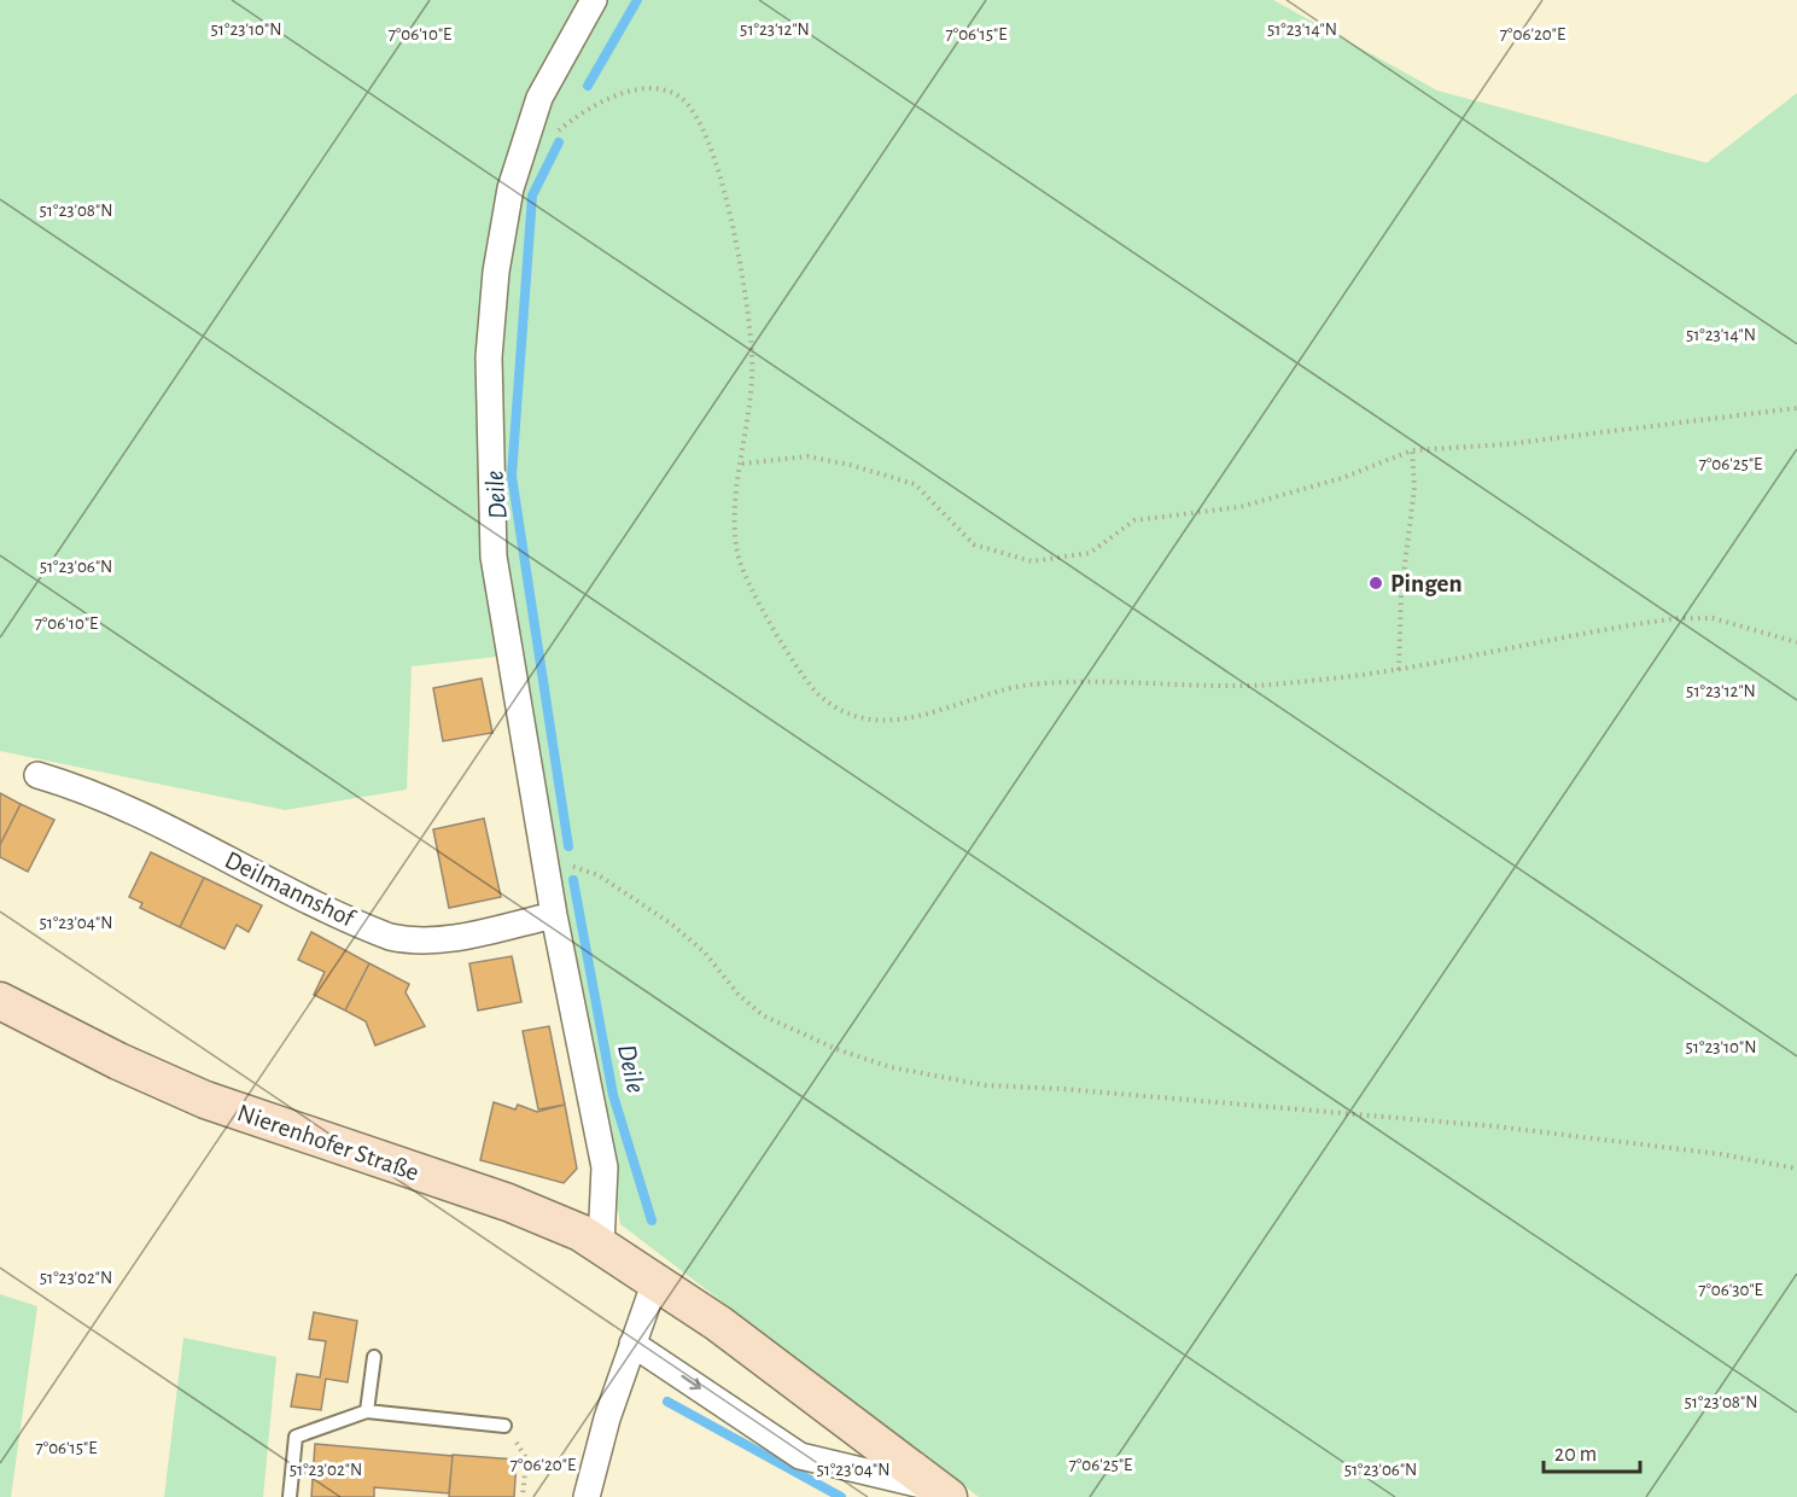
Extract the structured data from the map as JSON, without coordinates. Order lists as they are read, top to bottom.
{
  "streets": {
    "main road": ["Nierenhofer Straße"],
    "street": ["Deilmannshof"]
  },
  "water": ["Deile"],
  "places": ["Pingen"],
  "scale_bar": "20 m",
  "coordinates": [
    "51°23'14\"N",
    "51°23'10\"N",
    "51°23'12\"N",
    "7°06'10\"E",
    "7°06'15\"E",
    "7°06'20\"E",
    "51°23'08\"N",
    "7°06'25\"E",
    "51°23'06\"N",
    "51°23'04\"N",
    "51°23'02\"N",
    "7°06'30\"E"
  ]
}
